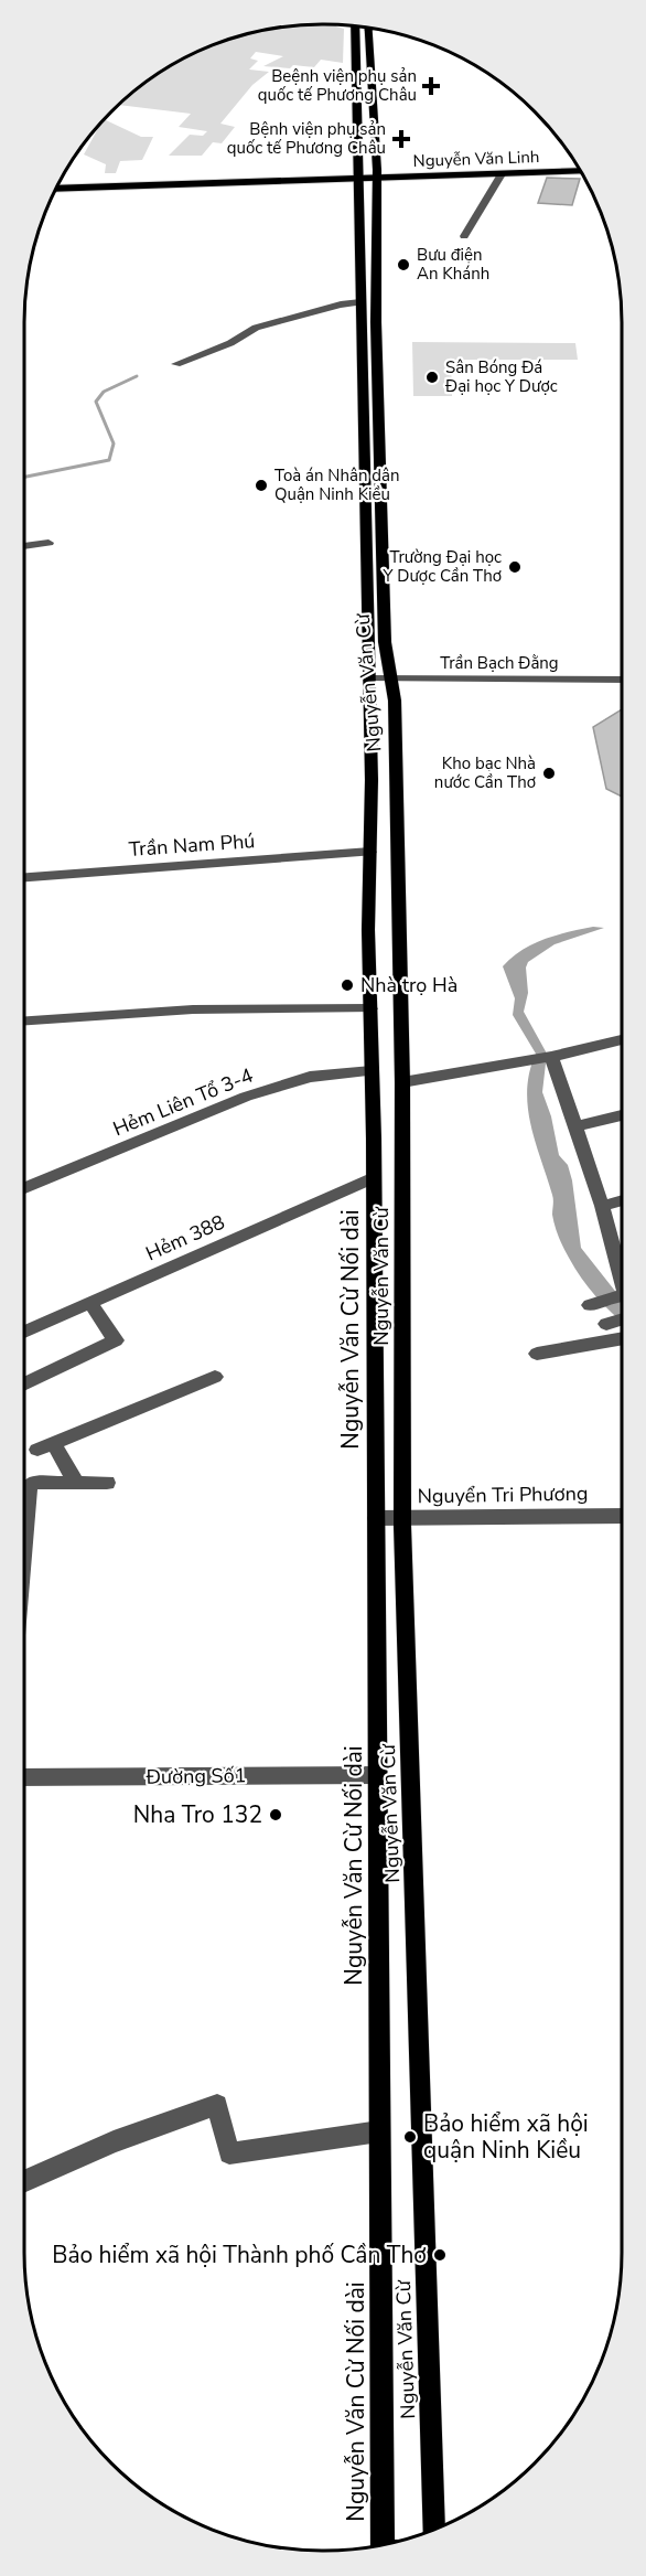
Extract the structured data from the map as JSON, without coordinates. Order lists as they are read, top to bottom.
{
  "streets": {
    "highway": ["Nguyễn Văn Linh"],
    "main road": ["Nguyễn Văn Cừ", "Nguyễn Văn Cừ Nối dài"],
    "street": [
      "Trần Bạch Đằng",
      "Trần Nam Phú",
      "Hẻm Liên Tổ 3-4",
      "Hẻm 388",
      "Nguyển Tri Phương",
      "Đường Số1"
    ]
  },
  "crossings": [
    ["Nguyễn Văn Linh", "Nguyễn Văn Cừ"],
    ["Trần Bạch Đằng", "Nguyễn Văn Cừ"],
    ["Nguyễn Văn Cừ", "Trần Nam Phú"],
    ["Nguyễn Văn Cừ", "Hẻm Liên Tổ 3-4"],
    ["Nguyễn Văn Cừ", "Hẻm 388"],
    ["Nguyễn Văn Cừ", "Nguyễn Văn Cừ Nối dài"],
    ["Nguyễn Văn Cừ", "Nguyển Tri Phương"],
    ["Hẻm 388", "Nguyễn Văn Cừ Nối dài"],
    ["Nguyễn Văn Cừ Nối dài", "Nguyển Tri Phương"],
    ["Nguyễn Văn Cừ Nối dài", "Đường Số1"]
  ],
  "places": {
    "health": ["Beệnh viện phụ sản quốc tế Phương Châu", "Bệnh viện phụ sản quốc tế Phương Châu"],
    "other": [
      "Bưu điện An Khánh",
      "Sân Bóng Đá Đại học Y Dược",
      "Toà án Nhân dân Quận Ninh Kiều",
      "Trường Đại học Y Dược Cần Thơ",
      "Kho bạc Nhà nước Cần Thơ",
      "Nhà trọ Hà",
      "Nha Tro 132",
      "Bảo hiểm xã hội quận Ninh Kiều",
      "Bảo hiểm xã hội Thành phố Cần Thơ"
    ]
  }
}
